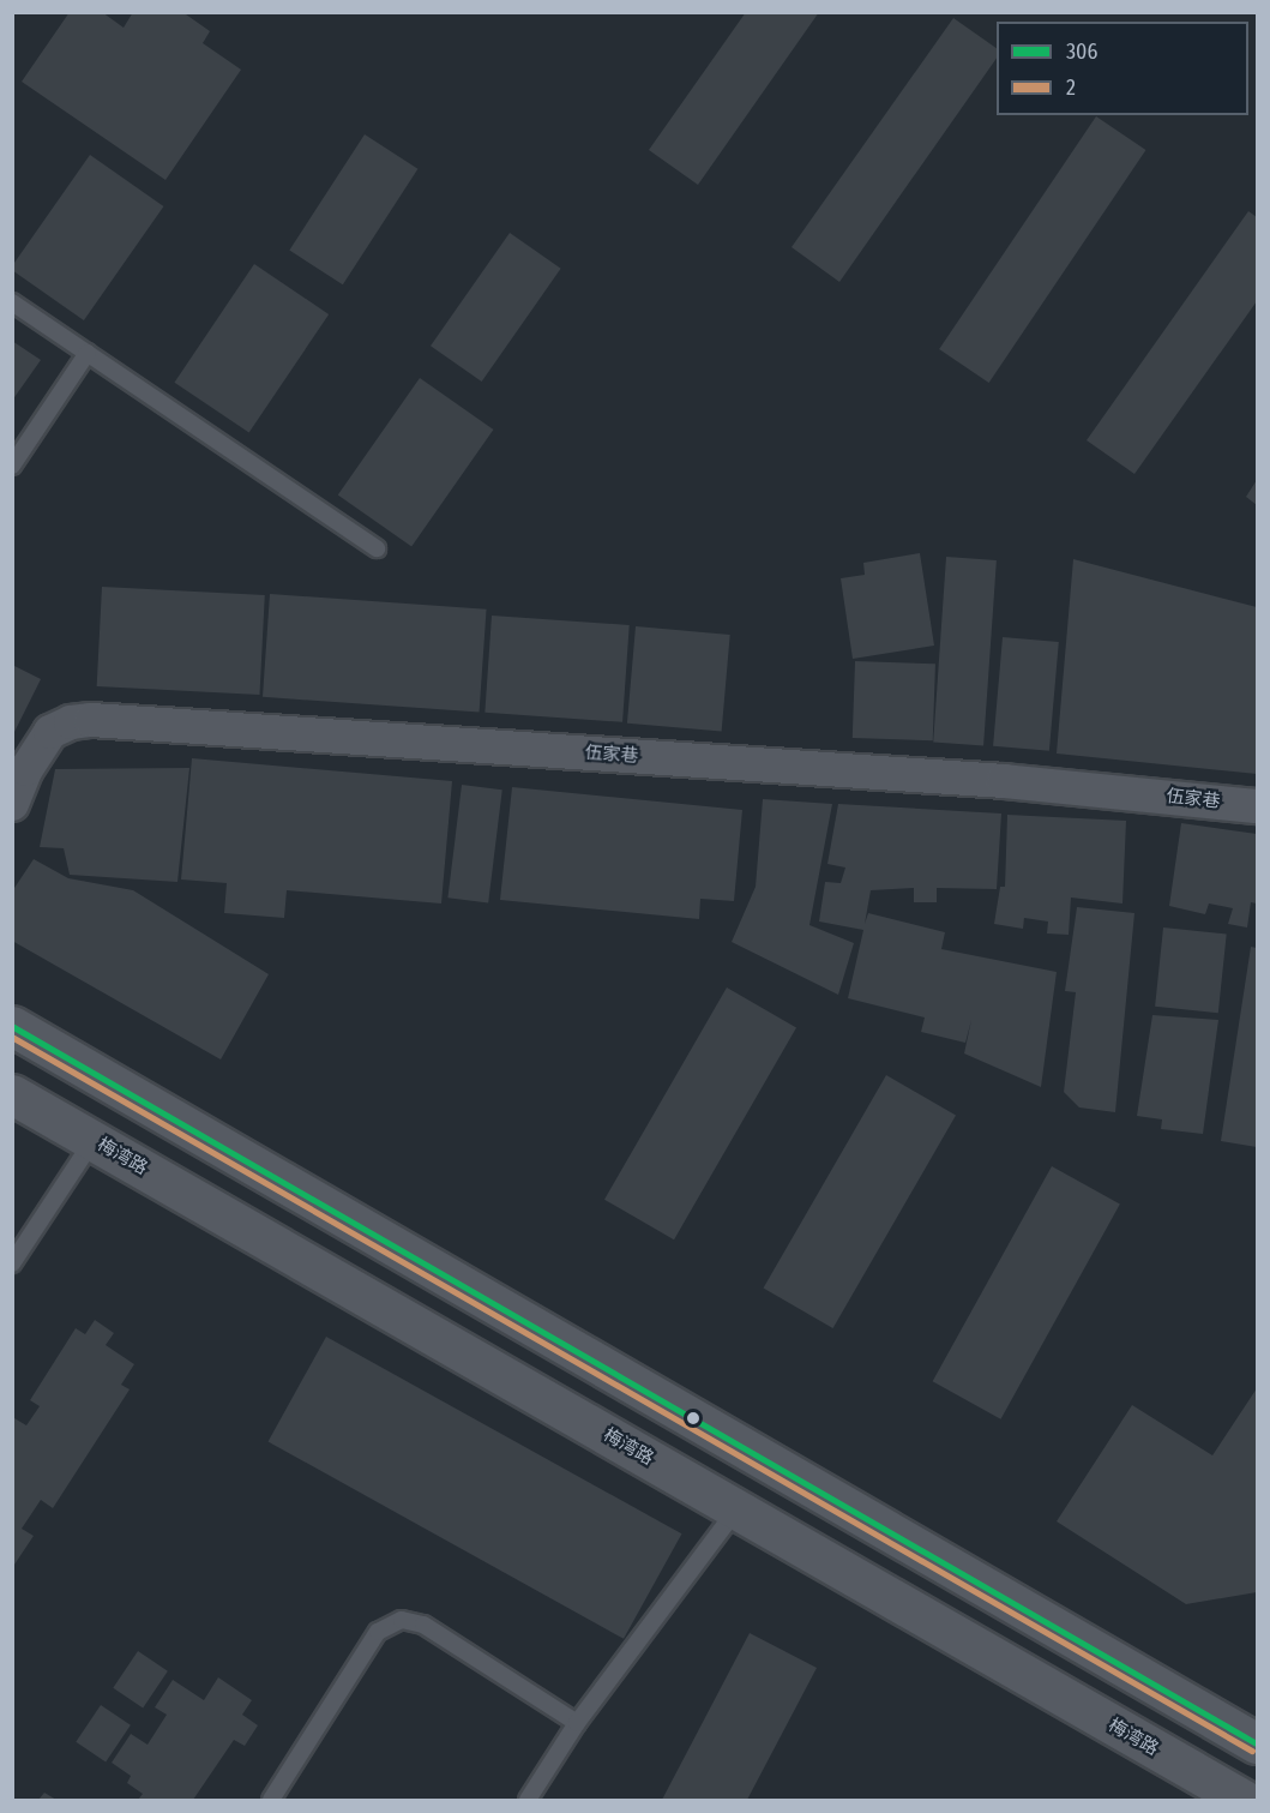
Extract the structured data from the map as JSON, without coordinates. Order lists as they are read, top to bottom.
{
  "streets": {
    "street": ["伍家巷", "梅湾路"]
  },
  "lines": ["transit line 306", "transit line 2"],
  "legend": ["306", "2"]
}
